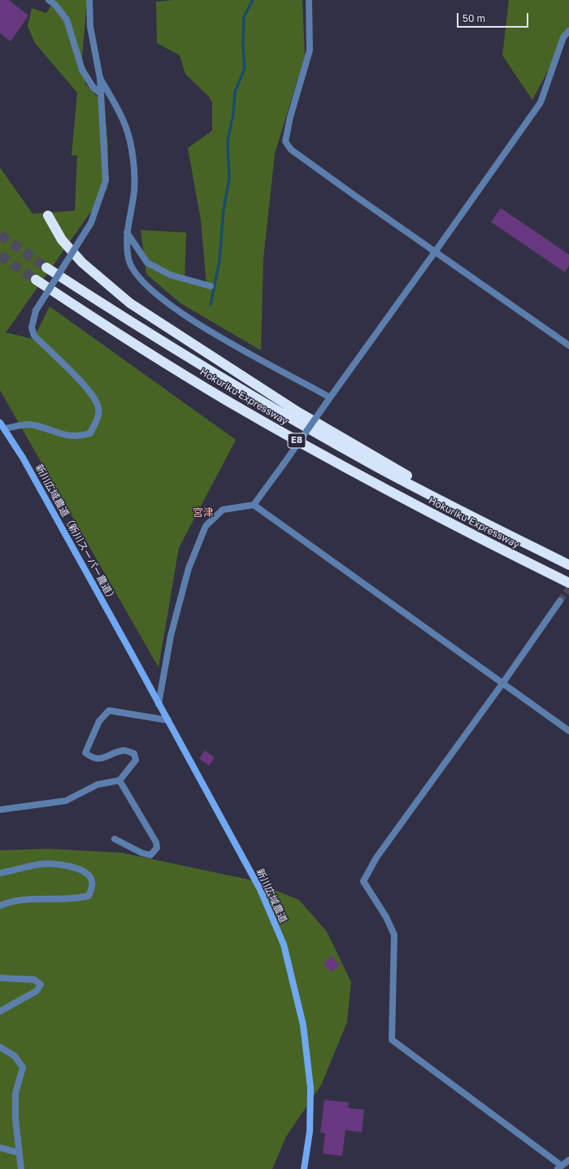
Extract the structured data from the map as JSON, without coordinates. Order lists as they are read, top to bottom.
{
  "streets": {
    "highway": ["Hokuriku Expressway", "E8"],
    "street": ["新川広域農道（新川スーパー農道）", "新川広域農道"]
  },
  "crossings": [
    ["新川広域農道（新川スーパー農道）", "新川広域農道"]
  ],
  "districts": ["宮津"],
  "scale_bar": "50 m"
}
